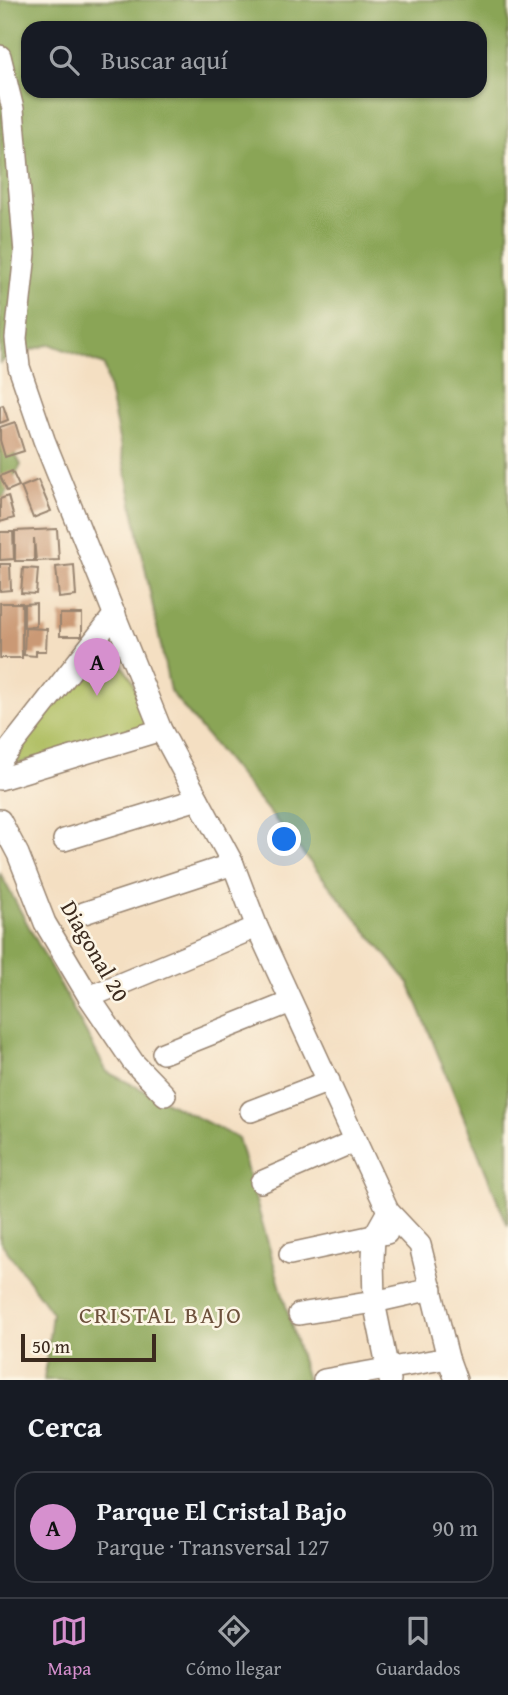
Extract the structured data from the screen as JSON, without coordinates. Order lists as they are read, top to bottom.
{
  "streets": {
    "street": ["Diagonal 20"]
  },
  "districts": ["CRISTAL BAJO"],
  "scale_bar": "50 m",
  "page": {
    "search": "Buscar aquí",
    "pins": "A",
    "scale": "50 m",
    "heading": "Cerca",
    "list": [
      {
        "mark": "A",
        "name": "Parque El Cristal Bajo",
        "note": "Parque · Transversal 127",
        "value": "90 m"
      }
    ],
    "nav": ["Mapa", "Cómo llegar", "Guardados"]
  }
}
